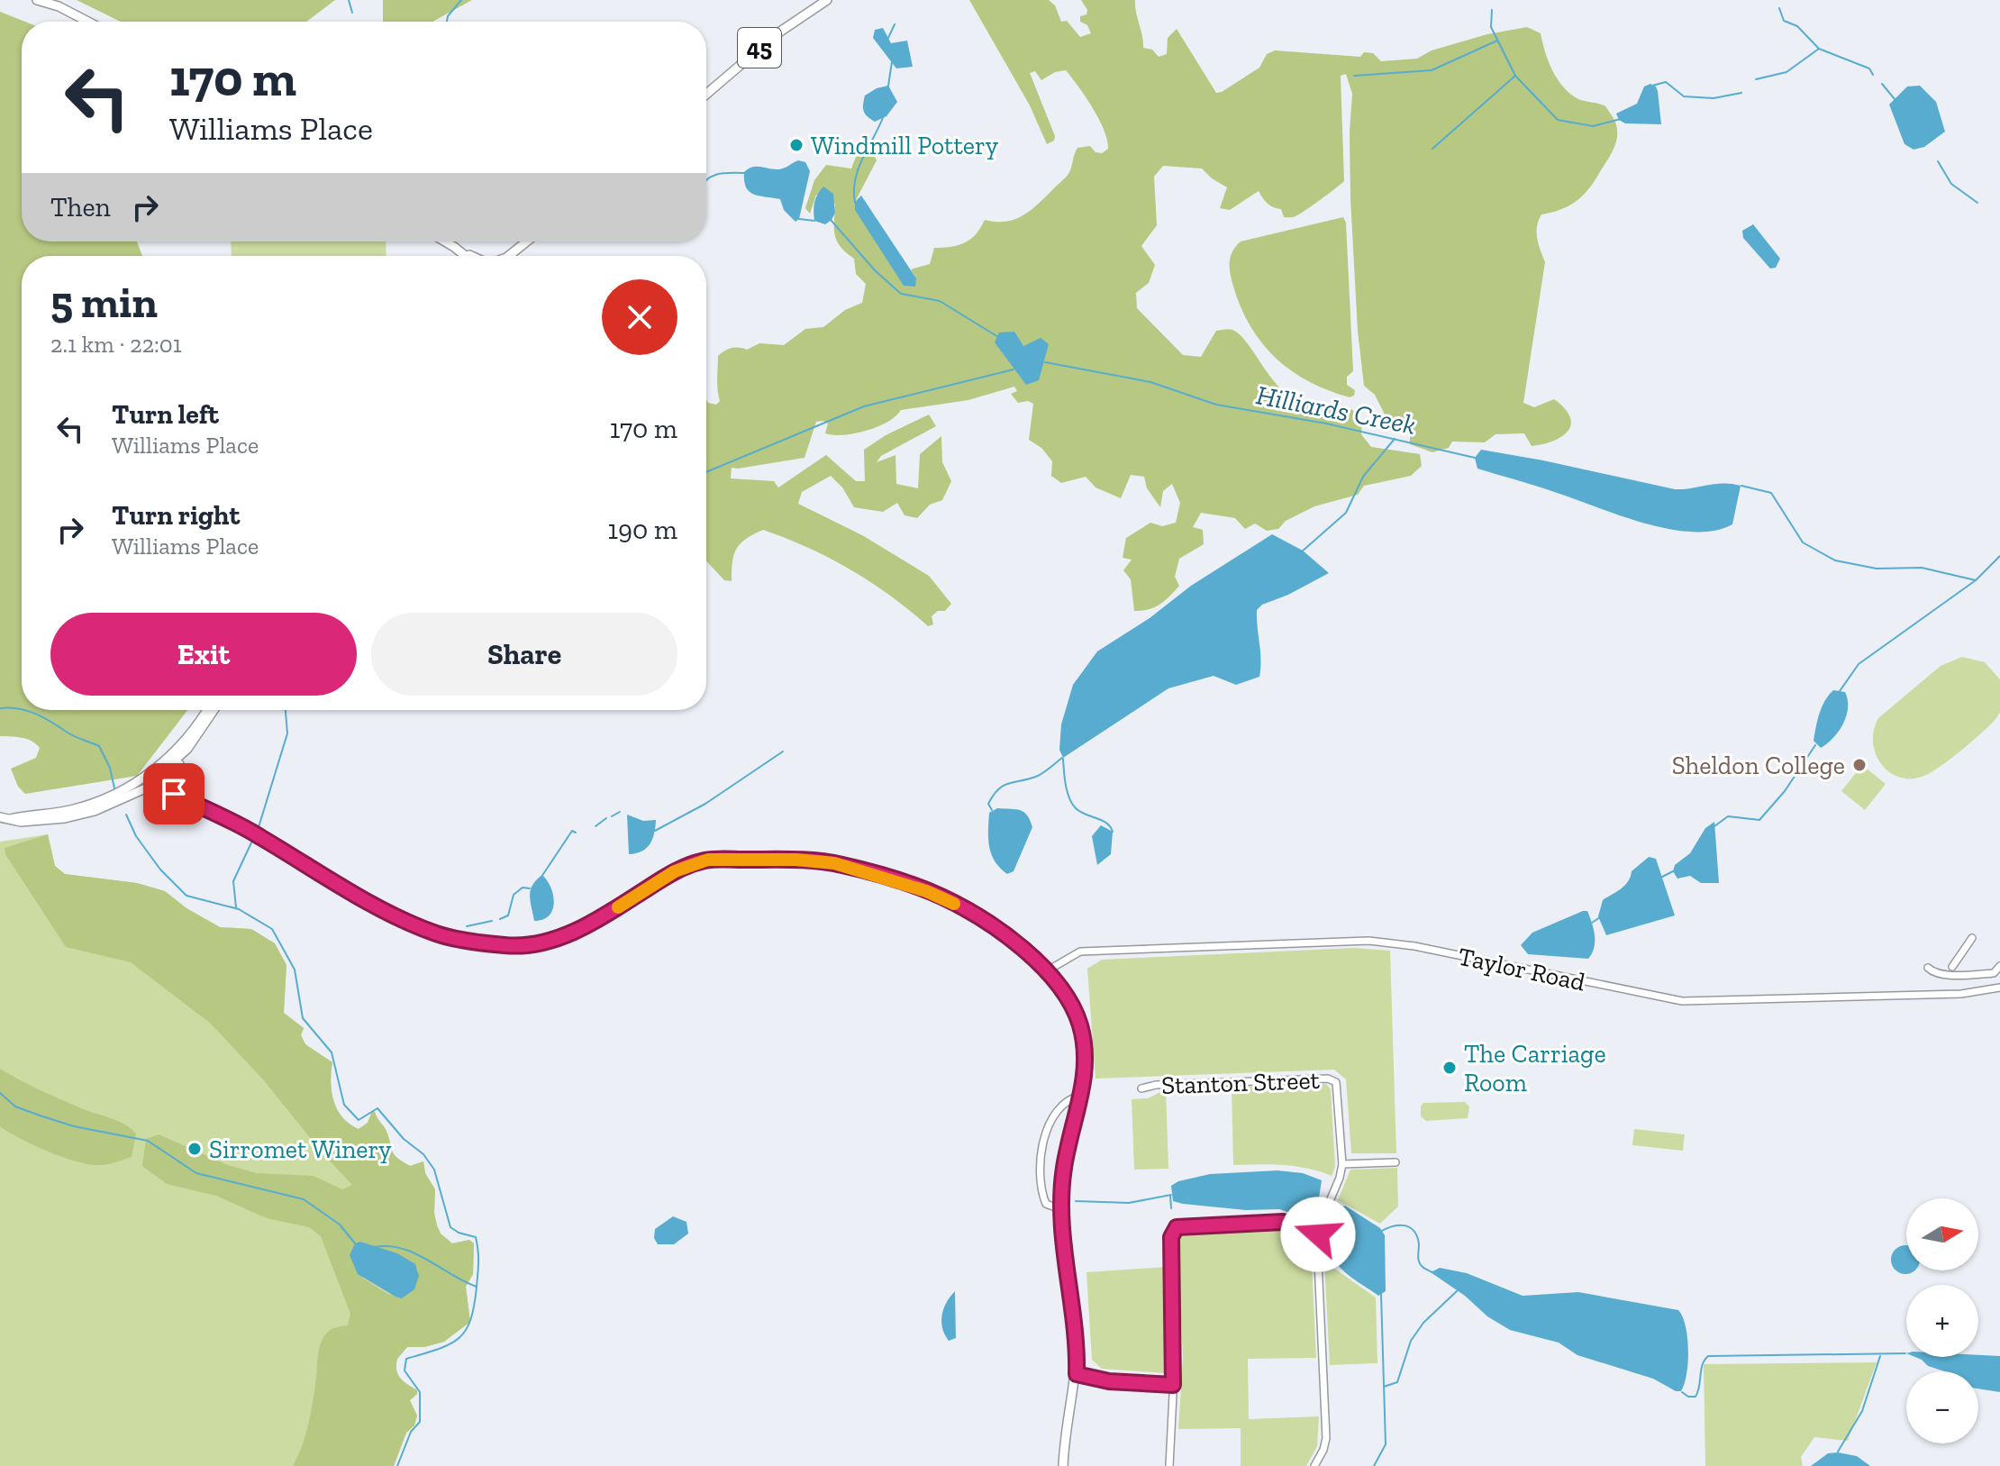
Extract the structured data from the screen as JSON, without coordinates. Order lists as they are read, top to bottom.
{
  "streets": {
    "main road": ["45"],
    "street": ["Taylor Road", "Stanton Street"]
  },
  "water": ["Hilliards Creek"],
  "places": [
    "Windmill Pottery",
    "Sheldon College",
    "The Carriage Room",
    "Sirromet Winery"
  ],
  "north": "right",
  "page": {
    "turn": ["170 m", "Williams Place"],
    "then": "Then",
    "heading": ["5 min", "2.1 km · 22:01"],
    "list": [
      {
        "name": "Turn left",
        "note": "Williams Place",
        "value": "170 m"
      },
      {
        "name": "Turn right",
        "note": "Williams Place",
        "value": "190 m"
      }
    ],
    "buttons": ["Exit", "Share"],
    "map_buttons": ["+", "−"]
  }
}
